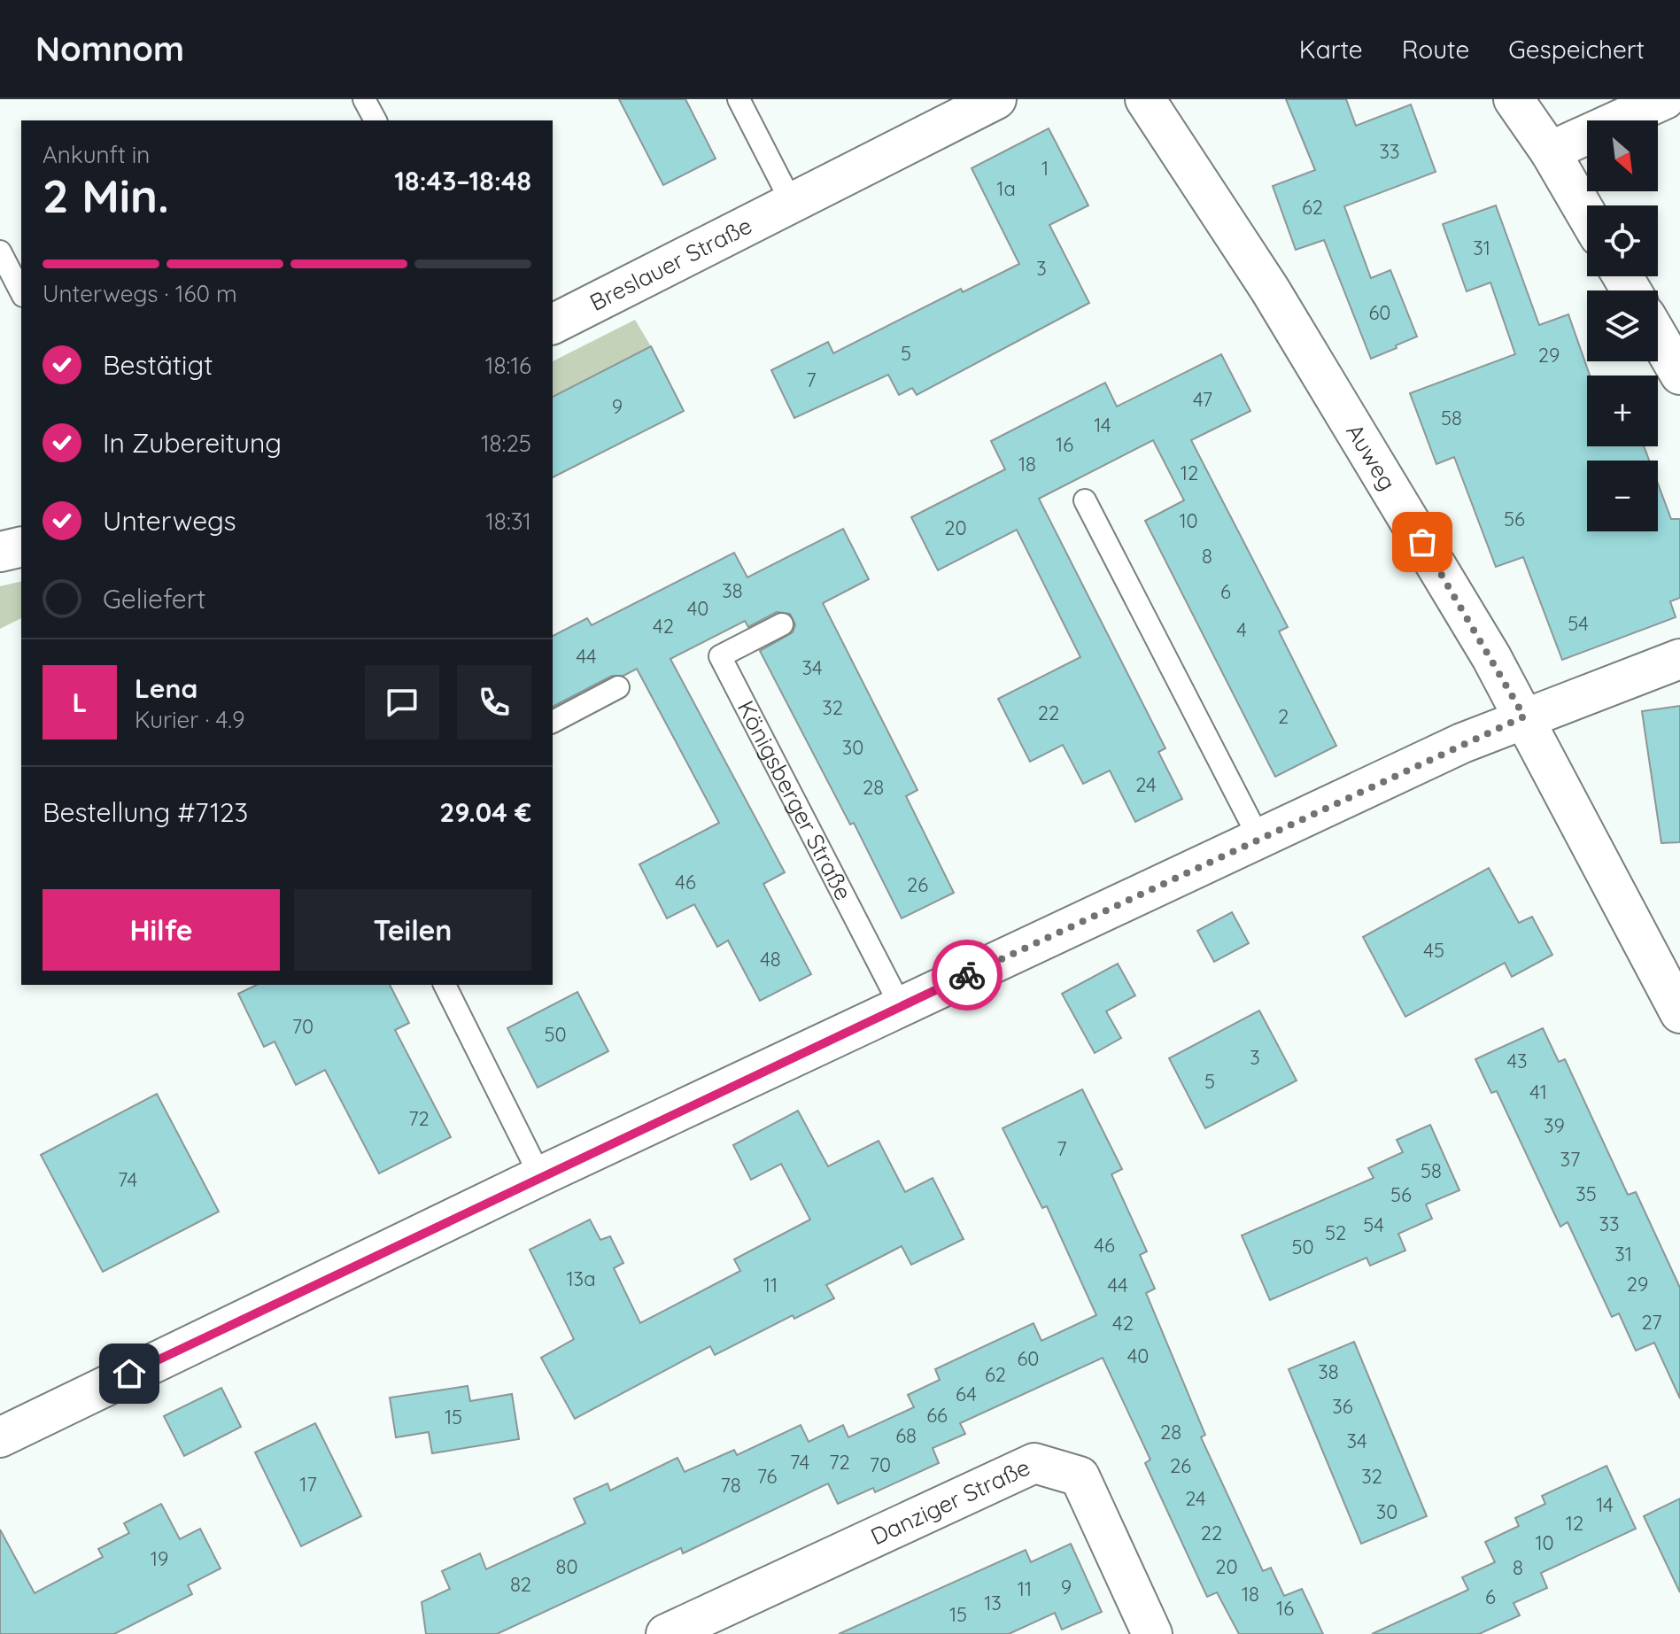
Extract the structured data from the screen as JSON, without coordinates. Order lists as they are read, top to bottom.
{
  "streets": {
    "street": ["Breslauer Straße", "Auweg", "Danziger Straße"],
    "lane": ["Königsberger Straße"]
  },
  "house_numbers": [
    "33",
    "1",
    "1a",
    "62",
    "31",
    "3",
    "60",
    "5",
    "29",
    "7",
    "47",
    "9",
    "58",
    "14",
    "16",
    "18",
    "12",
    "56",
    "10",
    "20",
    "8",
    "38",
    "6",
    "40",
    "54",
    "42",
    "4",
    "44",
    "34",
    "32",
    "22",
    "2",
    "30",
    "24",
    "28",
    "46",
    "26",
    "45",
    "48",
    "70",
    "50",
    "3",
    "43",
    "5",
    "41",
    "72",
    "39",
    "7",
    "37",
    "58",
    "74",
    "35",
    "56",
    "33",
    "54",
    "52",
    "46",
    "50",
    "31",
    "13a",
    "29",
    "11",
    "44",
    "27",
    "42",
    "40",
    "60",
    "38",
    "62",
    "64",
    "36",
    "66",
    "15",
    "28",
    "68",
    "34",
    "74",
    "72",
    "70",
    "26",
    "76",
    "32",
    "17",
    "78",
    "24",
    "14",
    "30",
    "12",
    "22",
    "10",
    "19",
    "80",
    "20",
    "8",
    "82",
    "9",
    "11",
    "18",
    "6",
    "13",
    "16",
    "15"
  ],
  "north": "bottom right",
  "page": {
    "header": "Nomnom",
    "nav": ["Karte", "Route", "Gespeichert"],
    "map_buttons": ["+", "−"],
    "heading": ["2 Min.", "Ankunft in", "18:43–18:48"],
    "panel": [
      "Lena",
      "Kurier · 4.9",
      "Bestellung #7123",
      "29.04 €"
    ],
    "bar": "Unterwegs · 160 m",
    "list": [
      ["Bestätigt", "18:16"],
      ["In Zubereitung", "18:25"],
      ["Unterwegs", "18:31"],
      "Geliefert"
    ],
    "round": "L",
    "buttons": ["Hilfe", "Teilen"]
  }
}
